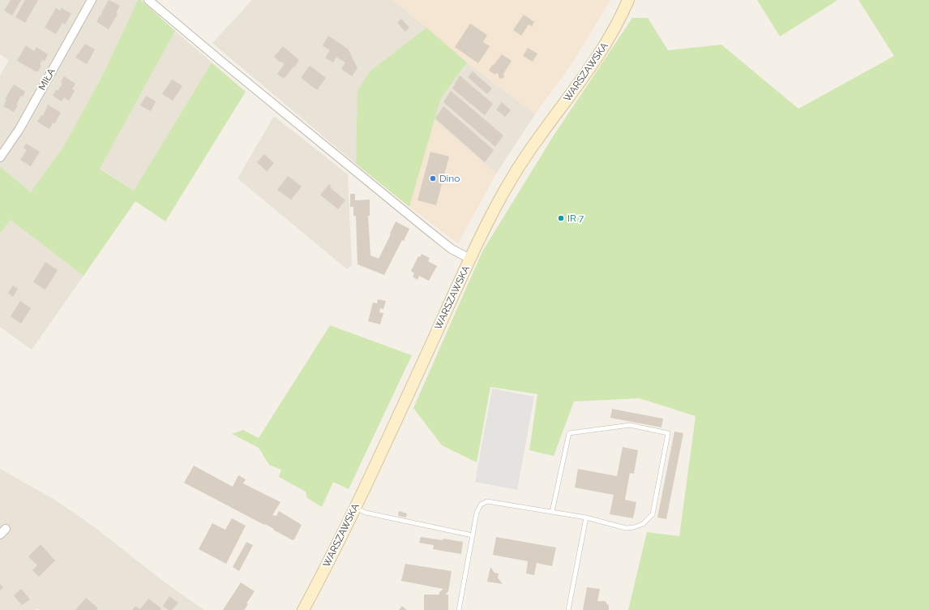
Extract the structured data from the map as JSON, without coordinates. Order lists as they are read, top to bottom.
{
  "streets": {
    "main road": ["WARSZAWSKA"],
    "street": ["MIŁA"]
  },
  "places": ["Dino", "IR 7"]
}
